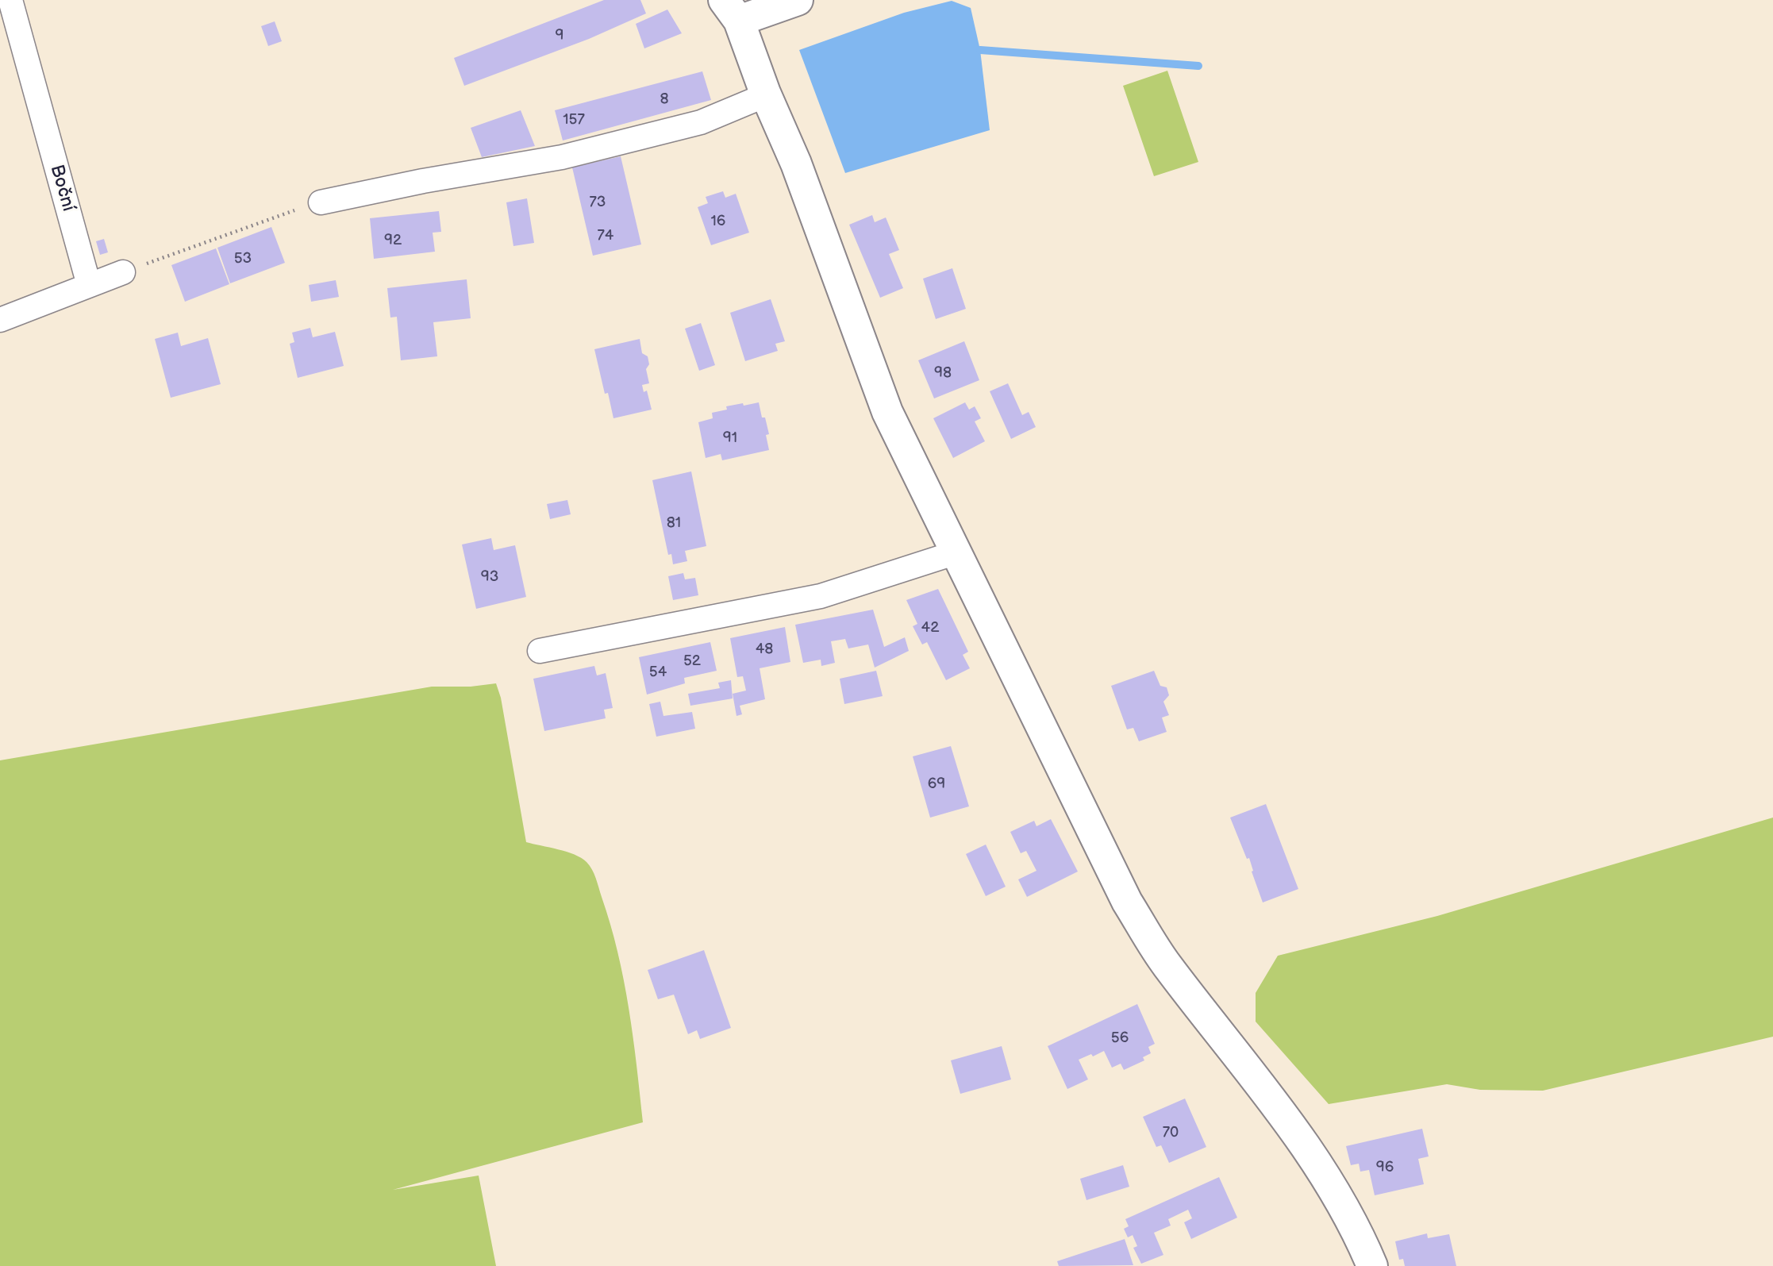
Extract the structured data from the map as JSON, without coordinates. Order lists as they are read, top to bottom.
{
  "streets": {
    "street": ["Boční"]
  },
  "house_numbers": [
    "9",
    "8",
    "157",
    "73",
    "16",
    "74",
    "92",
    "53",
    "98",
    "91",
    "81",
    "93",
    "42",
    "48",
    "52",
    "54",
    "69",
    "56",
    "70",
    "96"
  ]
}
